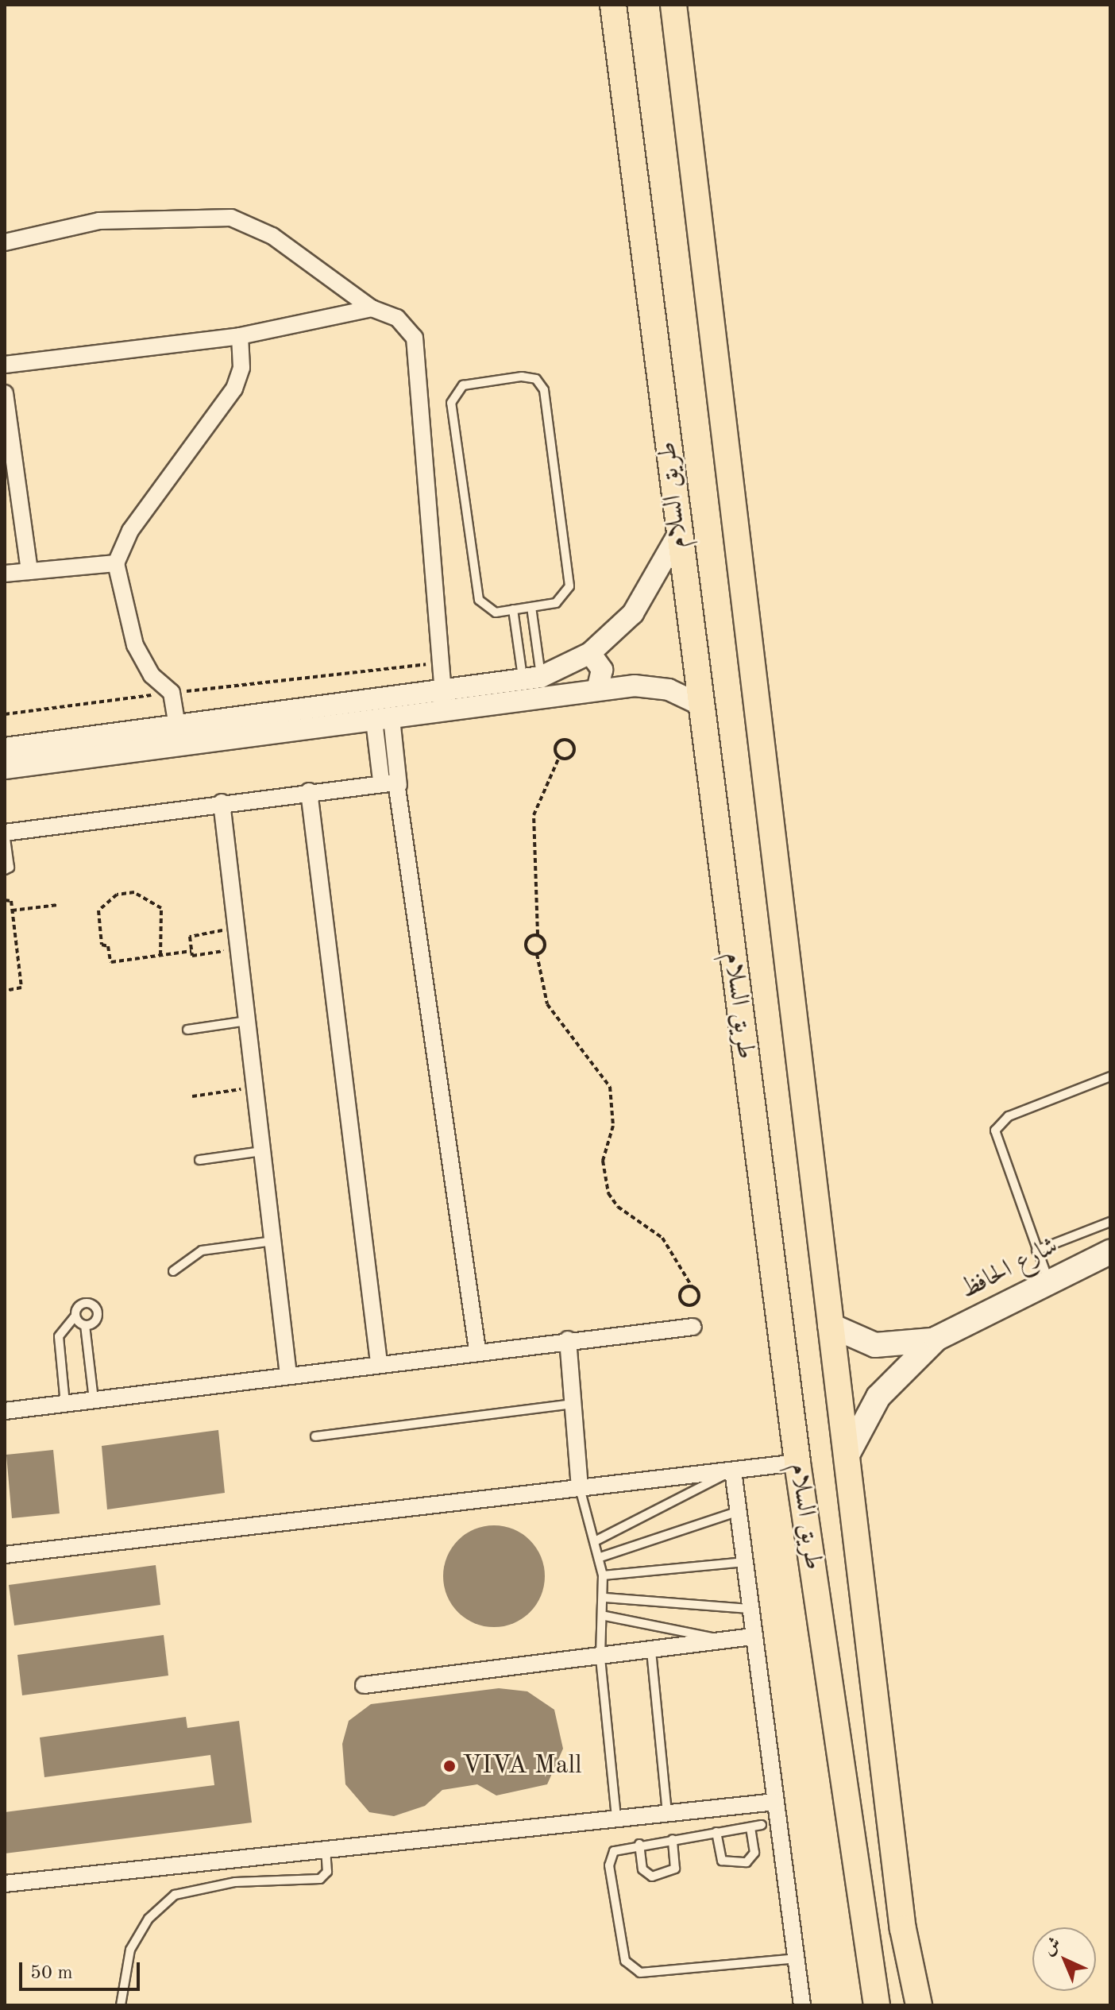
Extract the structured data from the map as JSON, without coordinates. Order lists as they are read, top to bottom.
{
  "streets": {
    "main road": ["طريق السلام", "شارع الحافظ"]
  },
  "crossings": [
    ["طريق السلام", "شارع الحافظ"]
  ],
  "places": ["VIVA Mall"],
  "scale_bar": "50 m",
  "north": "top left"
}
